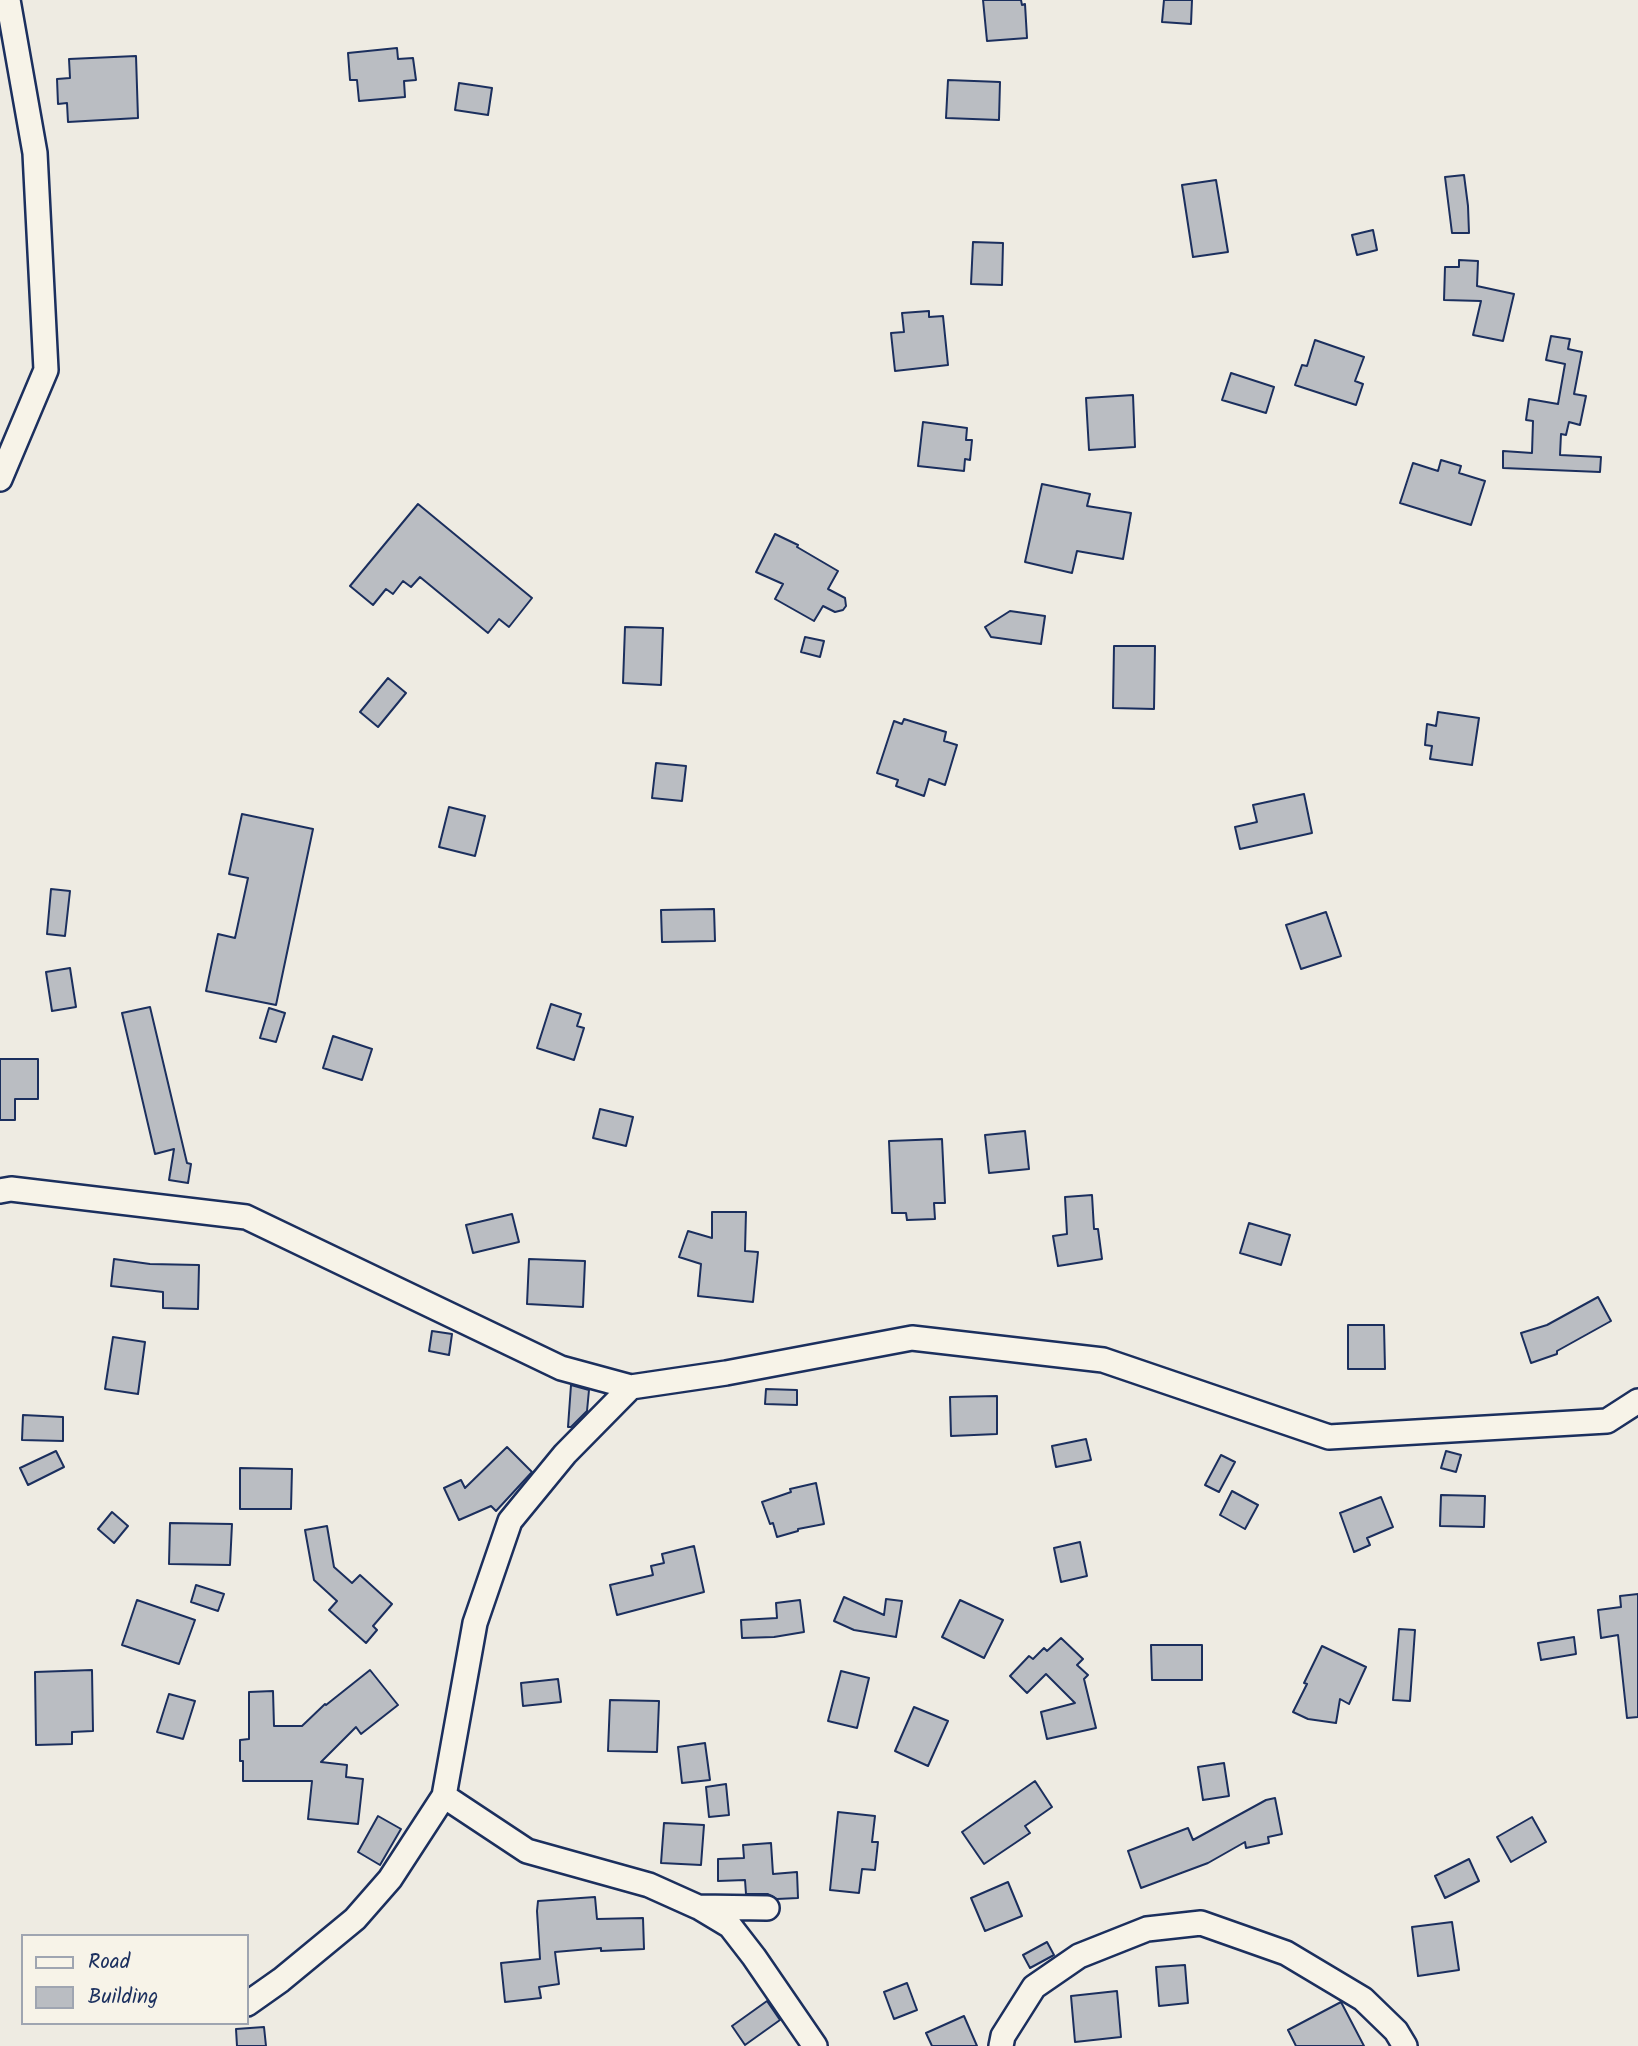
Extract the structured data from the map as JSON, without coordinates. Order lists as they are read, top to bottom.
{
  "legend": ["Road", "Building"]
}
